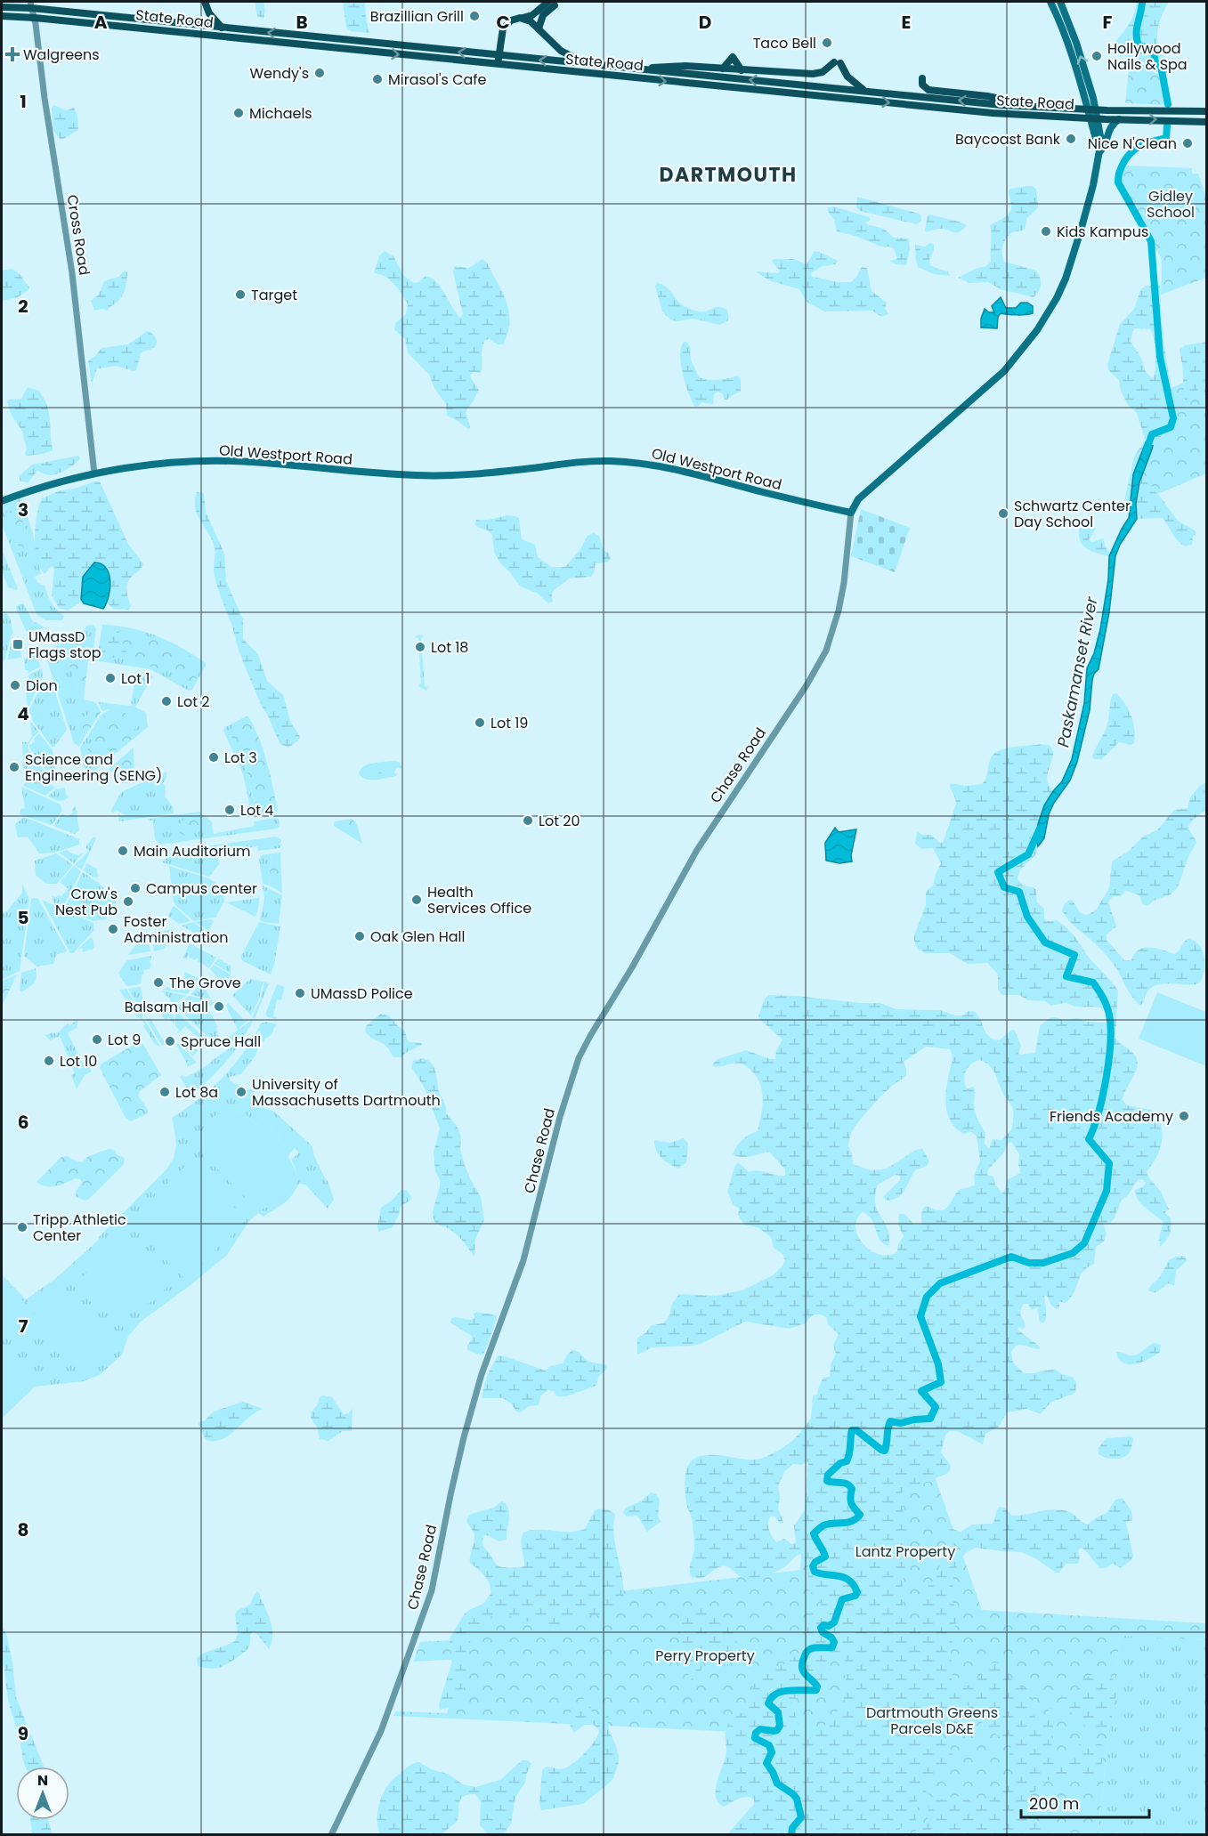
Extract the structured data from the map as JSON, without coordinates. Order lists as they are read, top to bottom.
{
  "streets": {
    "main road": ["State Road", "Old Westport Road"],
    "street": ["Cross Road", "Chase Road"]
  },
  "crossings": [
    ["State Road", "Cross Road"],
    ["Cross Road", "Old Westport Road"],
    ["Old Westport Road", "Chase Road"]
  ],
  "districts": ["DARTMOUTH"],
  "water": ["Paskamanset River"],
  "parks": [
    "Gidley School",
    "Lantz Property",
    "Perry Property",
    "Dartmouth Greens Parcels D&E"
  ],
  "places": {
    "other": [
      "Brazillian Grill",
      "Taco Bell",
      "Hollywood Nails & Spa",
      "Wendy's",
      "Mirasol's Cafe",
      "Michaels",
      "Baycoast Bank",
      "Nice N'Clean",
      "Kids Kampus",
      "Target",
      "Schwartz Center Day School",
      "Lot 18",
      "Lot 1",
      "Dion",
      "Lot 2",
      "Lot 19",
      "Lot 3",
      "Science and Engineering (SENG)",
      "Lot 4",
      "Lot 20",
      "Main Auditorium",
      "Campus center",
      "Health Services Office",
      "Crow's Nest Pub",
      "Foster Administration",
      "Oak Glen Hall",
      "The Grove",
      "UMassD Police",
      "Balsam Hall",
      "Lot 9",
      "Spruce Hall",
      "Lot 10",
      "Lot 8a",
      "University of Massachusetts Dartmouth",
      "Friends Academy",
      "Tripp Athletic Center"
    ],
    "health": ["Walgreens"],
    "transit": ["UMassD Flags stop"]
  },
  "scale_bar": "200 m",
  "north": "top",
  "grid": {
    "columns": [
      "A",
      "B",
      "C",
      "D",
      "E",
      "F"
    ],
    "rows": [
      "1",
      "2",
      "3",
      "4",
      "5",
      "6",
      "7",
      "8",
      "9"
    ]
  }
}
